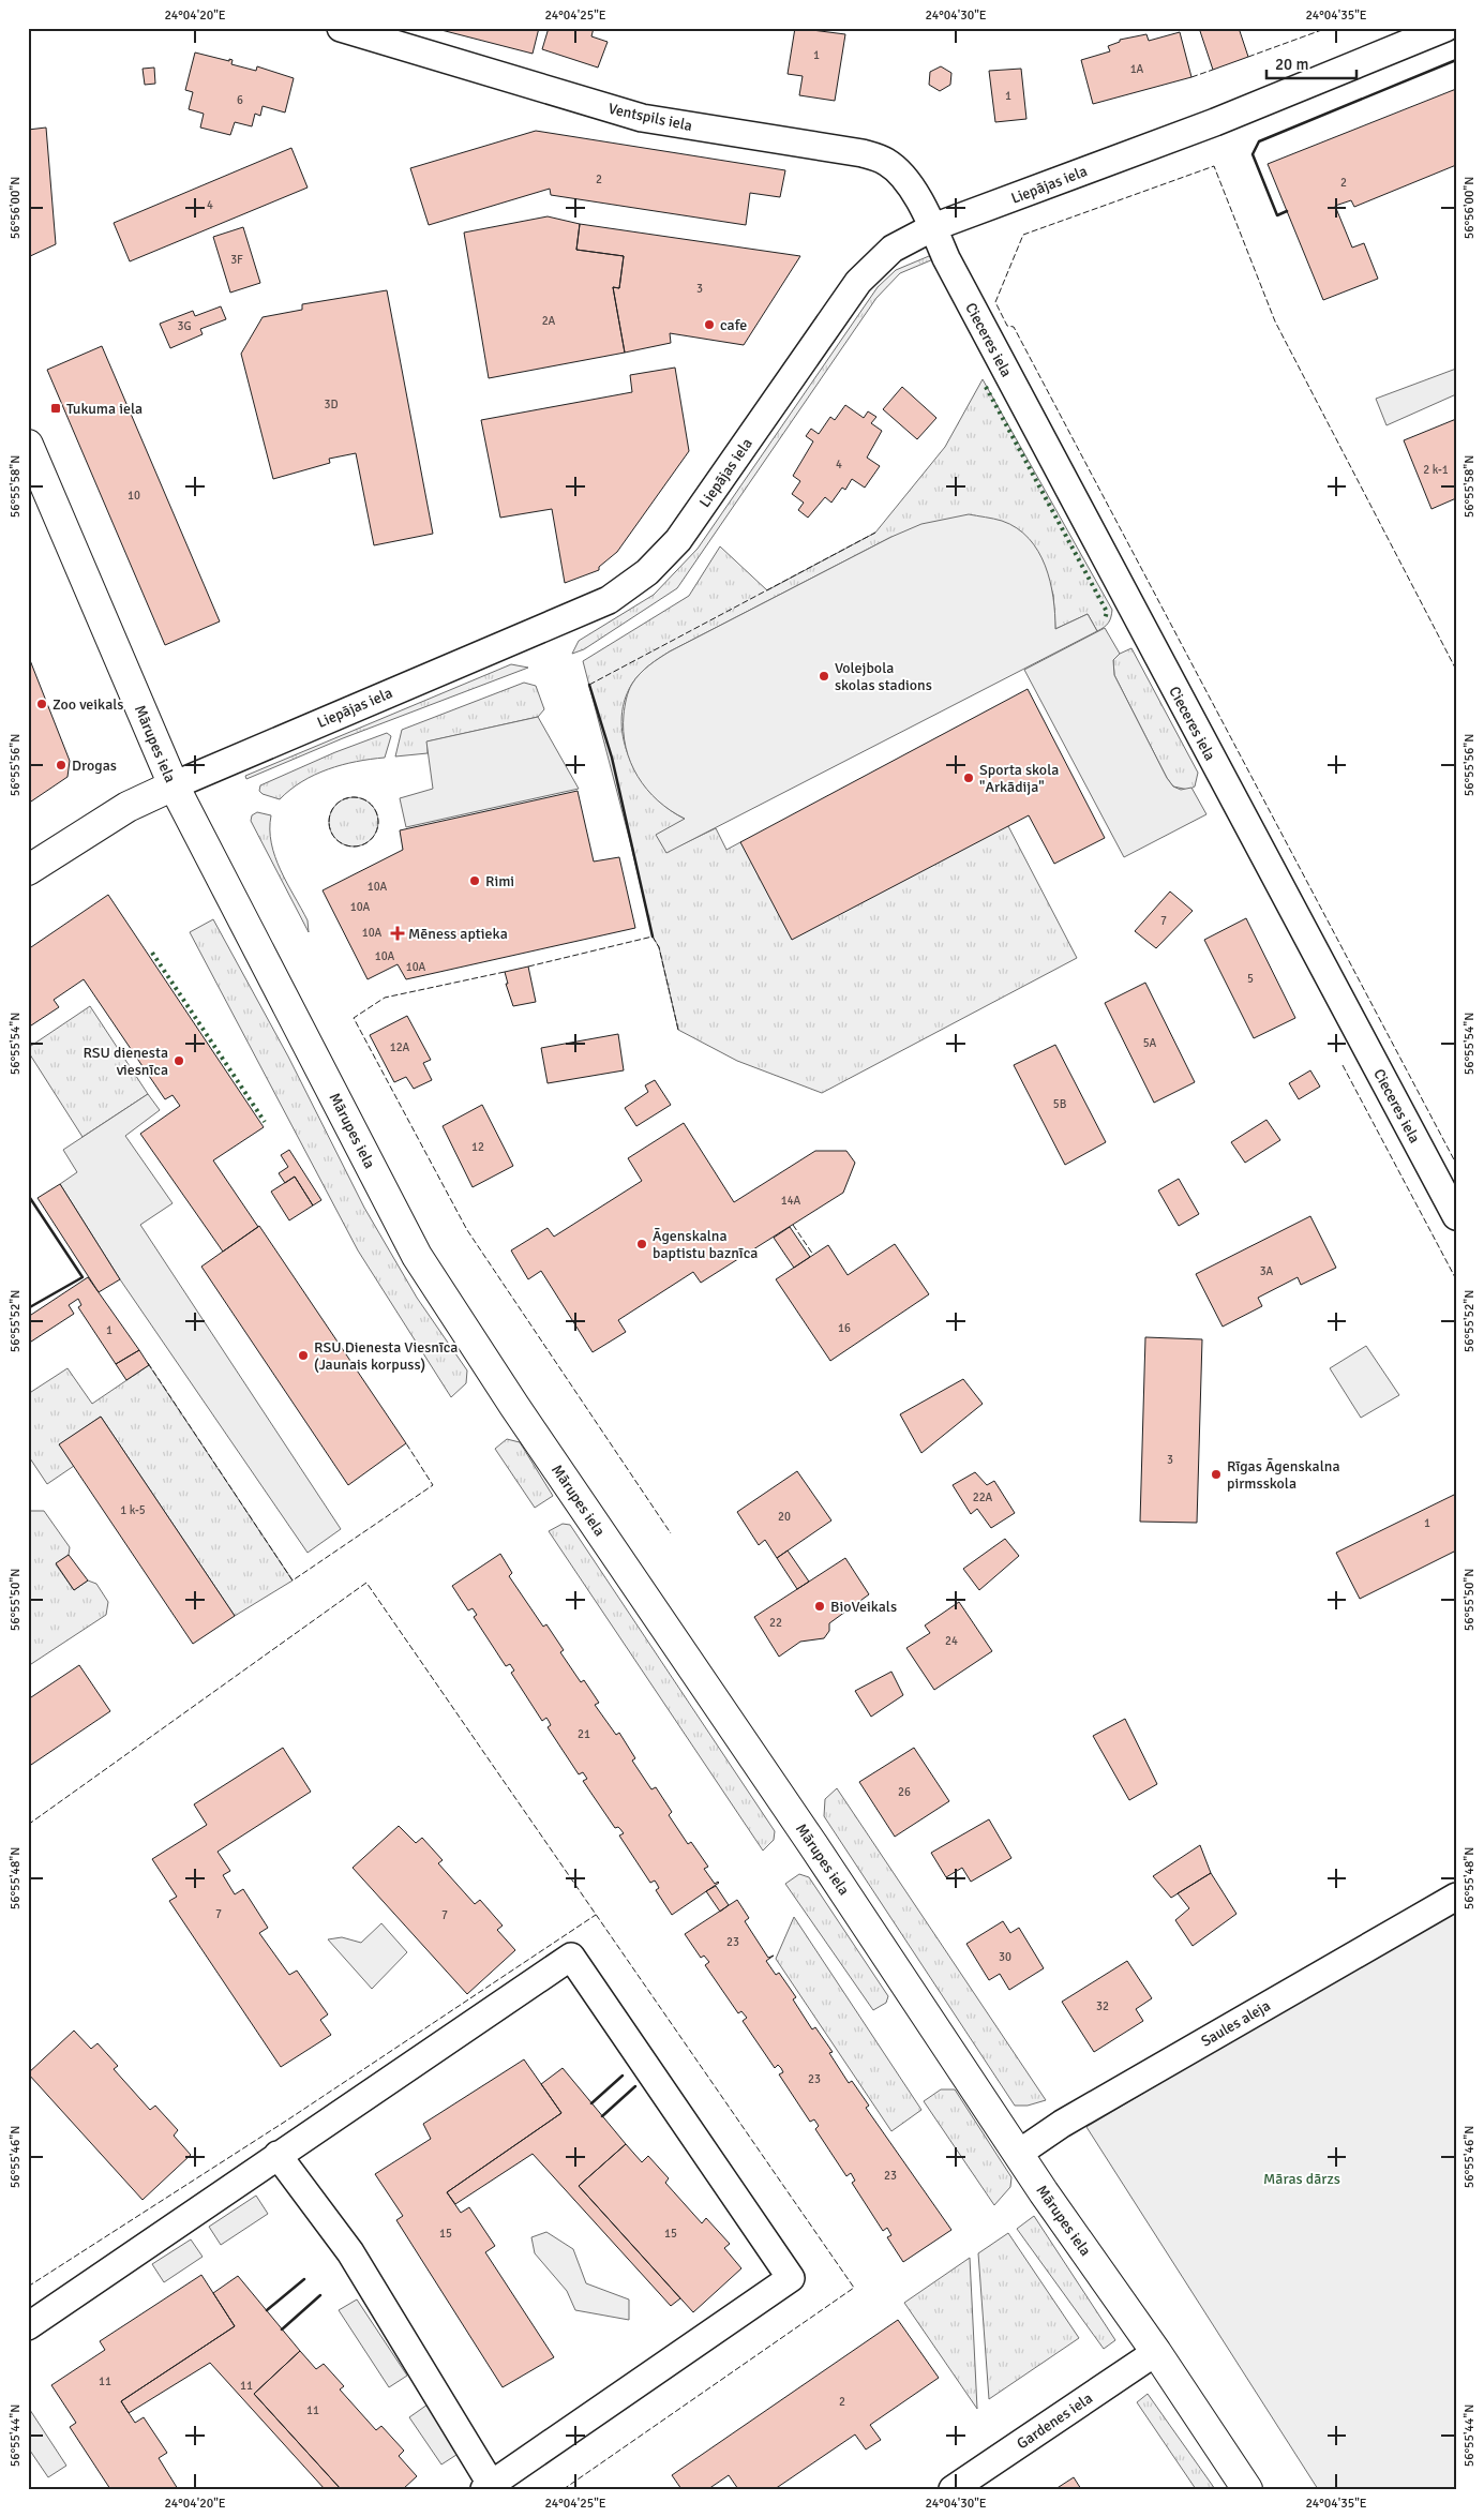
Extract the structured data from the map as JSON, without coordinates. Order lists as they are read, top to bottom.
{
  "streets": {
    "street": [
      "Ventspils iela",
      "Liepājas iela",
      "Cieceres iela",
      "Mārupes iela",
      "Saules aleja",
      "Gardenes iela"
    ]
  },
  "crossings": [
    ["Ventspils iela", "Liepājas iela"],
    ["Ventspils iela", "Cieceres iela"],
    ["Liepājas iela", "Cieceres iela"],
    ["Liepājas iela", "Mārupes iela"],
    ["Mārupes iela", "Saules aleja"],
    ["Mārupes iela", "Gardenes iela"]
  ],
  "parks": ["Māras dārzs"],
  "places": {
    "other": [
      "cafe",
      "Volejbola skolas stadions",
      "Zoo veikals",
      "Drogas",
      "Sporta skola \"Arkādija\"",
      "Rimi",
      "RSU dienesta viesnīca",
      "Āgenskalna baptistu baznīca",
      "RSU Dienesta Viesnīca (Jaunais korpuss)",
      "Rīgas Āgenskalna pirmsskola",
      "BioVeikals"
    ],
    "transit": ["Tukuma iela"],
    "health": ["Mēness aptieka"]
  },
  "house_numbers": [
    "1",
    "1A",
    "1",
    "6",
    "2",
    "2",
    "4",
    "3F",
    "3",
    "2A",
    "3G",
    "3D",
    "4",
    "2 k-1",
    "10",
    "10A",
    "10A",
    "7",
    "10A",
    "10A",
    "10A",
    "5",
    "5A",
    "12A",
    "5B",
    "12",
    "14A",
    "3A",
    "16",
    "1",
    "3",
    "22A",
    "1 k-5",
    "20",
    "1",
    "22",
    "24",
    "21",
    "26",
    "7",
    "7",
    "23",
    "30",
    "32",
    "23",
    "23",
    "15",
    "15",
    "11",
    "11",
    "2",
    "11"
  ],
  "scale_bar": "20 m",
  "coordinates": [
    "24°04'20\"E",
    "24°04'25\"E",
    "24°04'30\"E",
    "24°04'35\"E",
    "56°56'00\"N",
    "56°55'58\"N",
    "56°55'56\"N",
    "56°55'54\"N",
    "56°55'52\"N",
    "56°55'50\"N",
    "56°55'48\"N",
    "56°55'46\"N",
    "56°55'44\"N"
  ]
}
